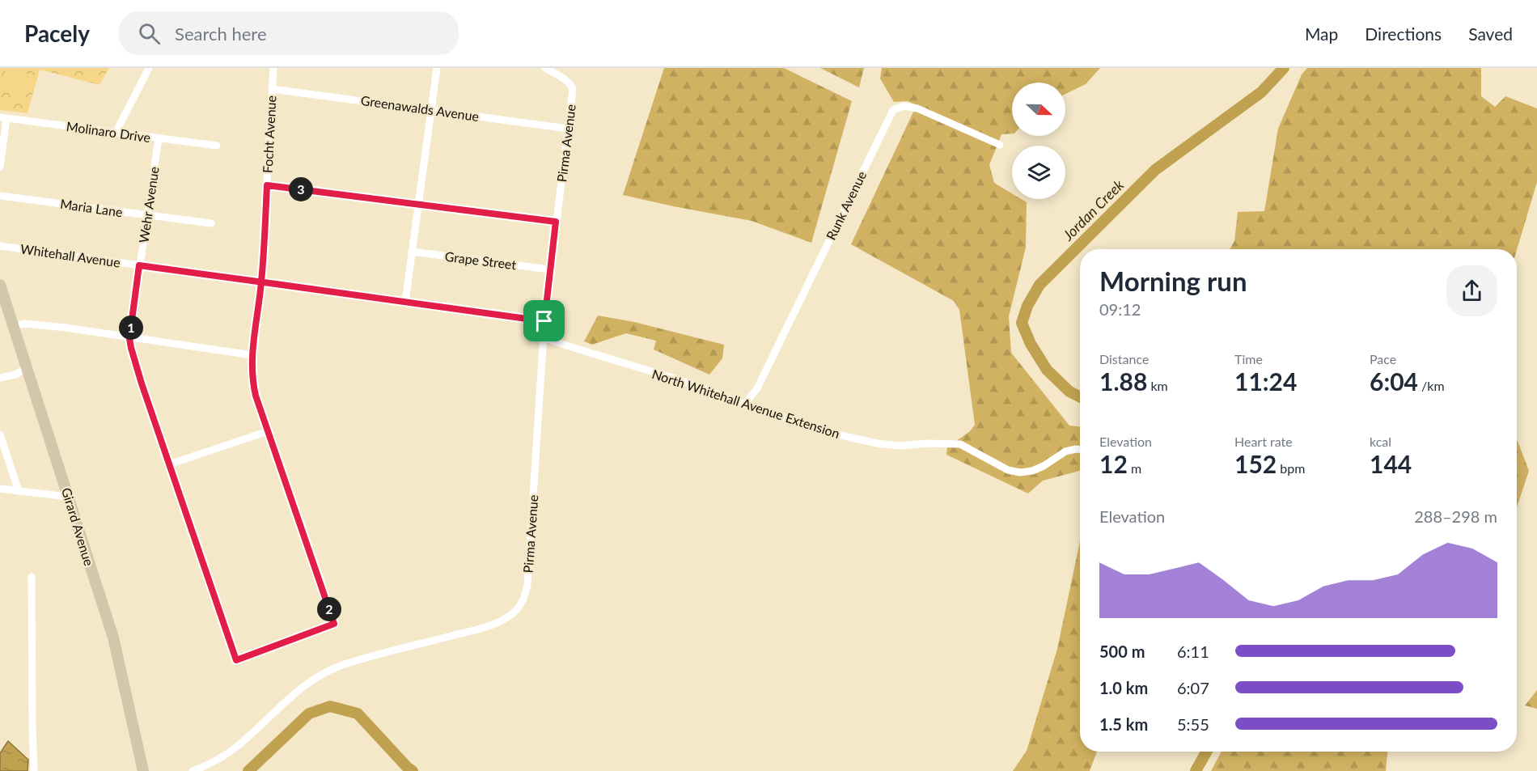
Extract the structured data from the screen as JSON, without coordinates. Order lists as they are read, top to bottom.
{
  "streets": {
    "street": [
      "Greenawalds Avenue",
      "Molinaro Drive",
      "Focht Avenue",
      "Pirma Avenue",
      "Wehr Avenue",
      "Runk Avenue",
      "Maria Lane",
      "Whitehall Avenue",
      "Grape Street",
      "North Whitehall Avenue Extension",
      "Girard Avenue"
    ]
  },
  "crossings": [
    ["Greenawalds Avenue", "Focht Avenue"],
    ["Greenawalds Avenue", "Pirma Avenue"],
    ["Molinaro Drive", "Wehr Avenue"],
    ["Focht Avenue", "Wehr Avenue"],
    ["Focht Avenue", "Whitehall Avenue"],
    ["Pirma Avenue", "Whitehall Avenue"],
    ["Pirma Avenue", "Grape Street"],
    ["Pirma Avenue", "North Whitehall Avenue Extension"],
    ["Wehr Avenue", "Maria Lane"],
    ["Wehr Avenue", "Whitehall Avenue"],
    ["Runk Avenue", "North Whitehall Avenue Extension"]
  ],
  "water": ["Jordan Creek"],
  "north": "right",
  "page": {
    "header": "Pacely",
    "search": "Search here",
    "nav": ["Map", "Directions", "Saved"],
    "pins": ["3", "1", "2"],
    "heading": ["Morning run", "09:12"],
    "stats": [
      ["Distance", "1.88 km"],
      ["Time", "11:24"],
      ["Pace", "6:04 /km"],
      ["Elevation", "12 m"],
      ["Heart rate", "152 bpm"],
      ["kcal", "144"]
    ],
    "chart": ["Elevation", "288–298 m"],
    "list": [
      {
        "name": "500 m",
        "note": "6:11"
      },
      {
        "name": "1.0 km",
        "note": "6:07"
      },
      {
        "name": "1.5 km",
        "note": "5:55"
      }
    ]
  }
}
